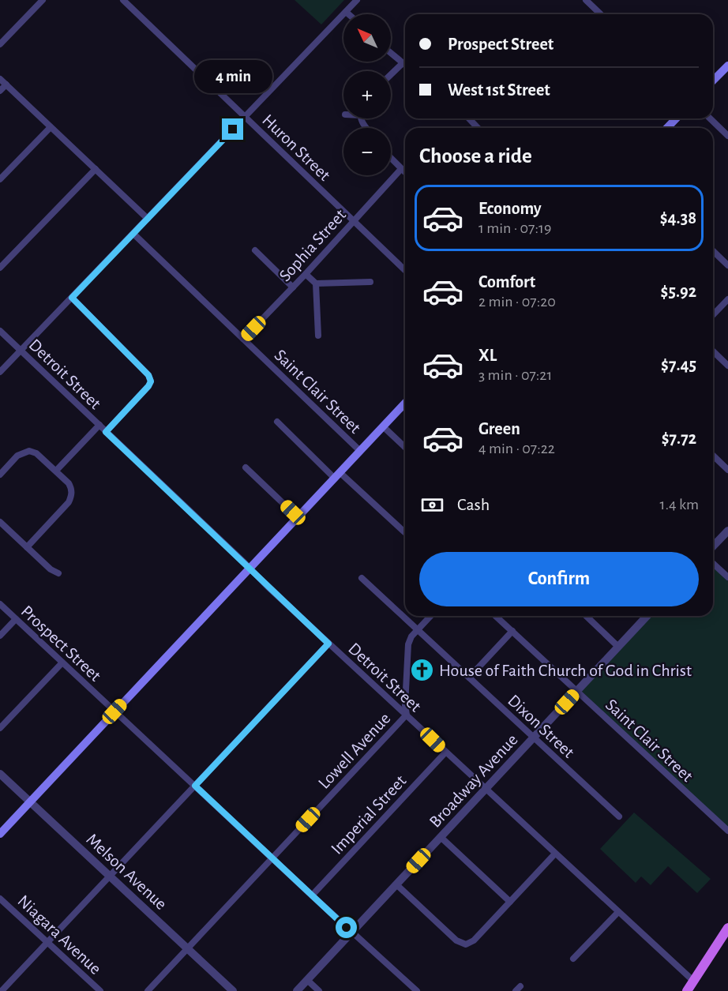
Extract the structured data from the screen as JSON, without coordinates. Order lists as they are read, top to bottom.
{
  "streets": {
    "street": [
      "Huron Street",
      "Sophia Street",
      "Detroit Street",
      "Saint Clair Street",
      "Prospect Street",
      "Dixon Street",
      "Lowell Avenue",
      "Broadway Avenue",
      "Imperial Street",
      "Melson Avenue",
      "Niagara Avenue"
    ]
  },
  "crossings": [
    ["Huron Street", "Sophia Street"],
    ["Sophia Street", "Saint Clair Street"],
    ["Detroit Street", "Lowell Avenue"],
    ["Detroit Street", "Broadway Avenue"],
    ["Detroit Street", "Imperial Street"],
    ["Saint Clair Street", "Broadway Avenue"],
    ["Prospect Street", "Lowell Avenue"],
    ["Prospect Street", "Broadway Avenue"],
    ["Prospect Street", "Imperial Street"],
    ["Dixon Street", "Lowell Avenue"],
    ["Dixon Street", "Broadway Avenue"],
    ["Lowell Avenue", "Melson Avenue"]
  ],
  "places": {
    "church": ["House of Faith Church of God in Christ"]
  },
  "north": "top left",
  "page": {
    "map_buttons": ["+", "−"],
    "banner": ["Prospect Street", "West 1st Street"],
    "bubble": "4 min",
    "heading": "Choose a ride",
    "list": [
      {
        "name": "Economy",
        "note": "1 min · 07:19",
        "value": "$4.38"
      },
      {
        "name": "Comfort",
        "note": "2 min · 07:20",
        "value": "$5.92"
      },
      {
        "name": "XL",
        "note": "3 min · 07:21",
        "value": "$7.45"
      },
      {
        "name": "Green",
        "note": "4 min · 07:22",
        "value": "$7.72"
      }
    ],
    "pay": ["Cash", "1.4 km"],
    "buttons": "Confirm"
  }
}
